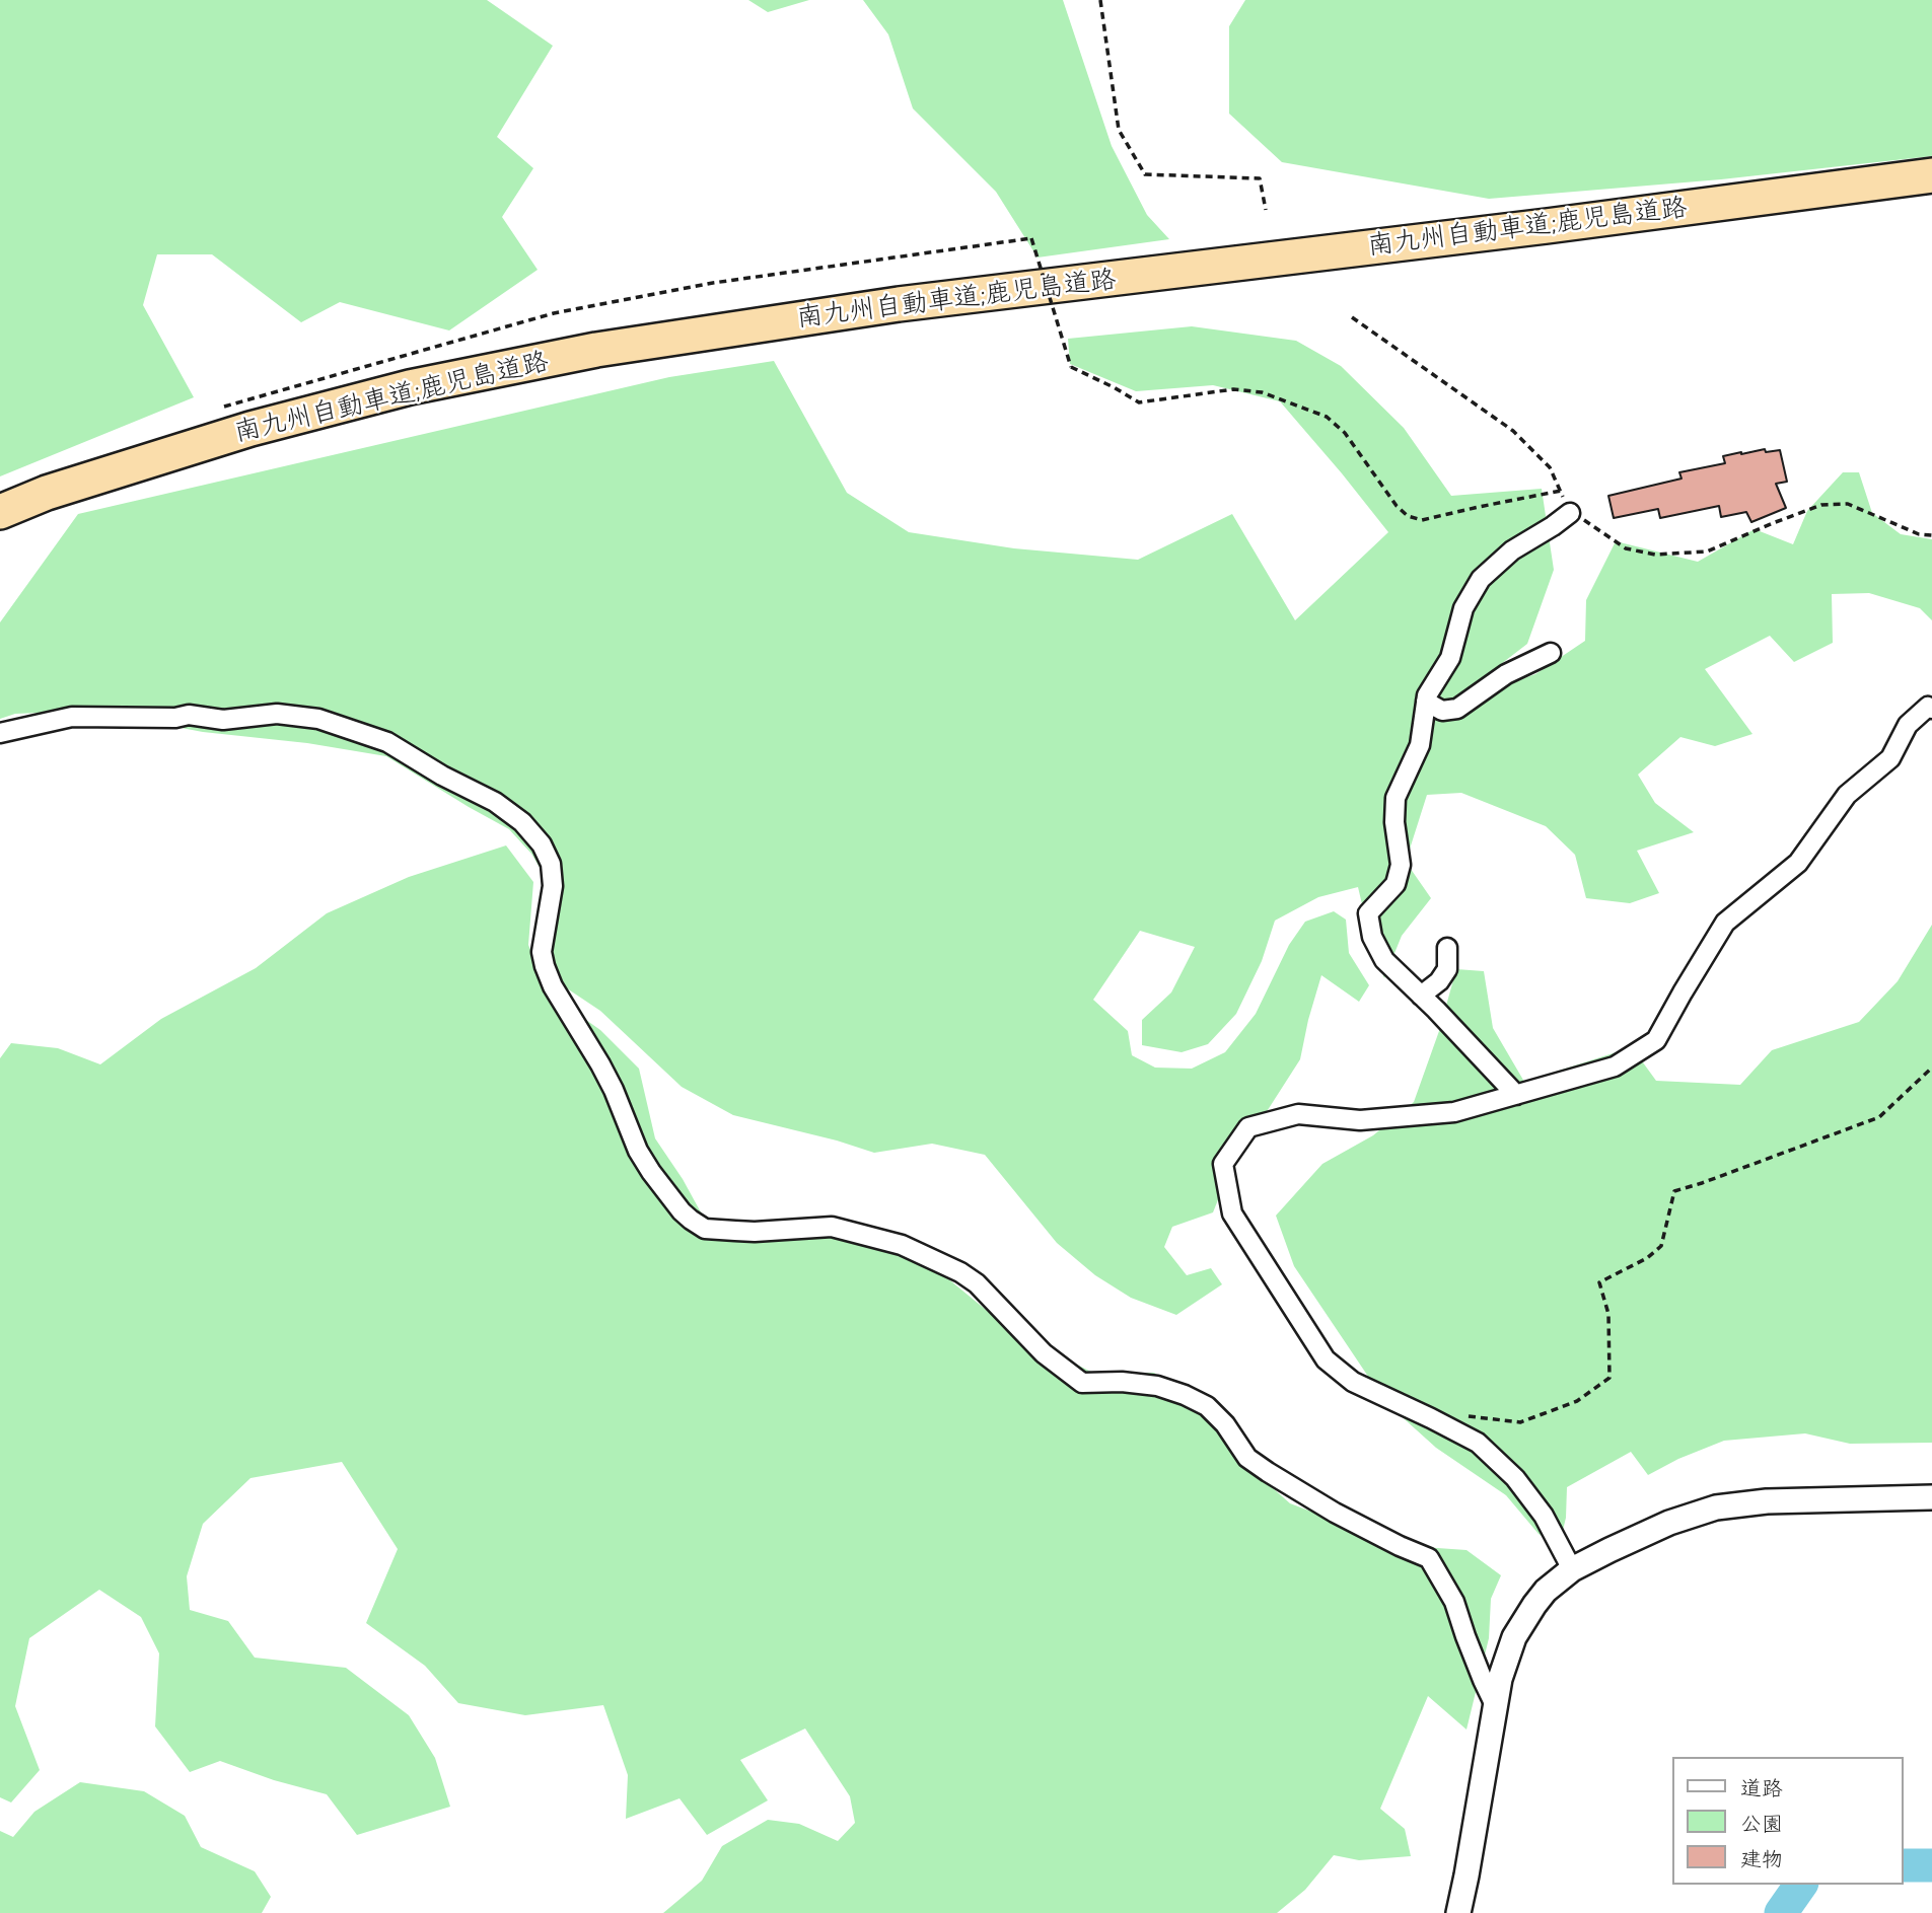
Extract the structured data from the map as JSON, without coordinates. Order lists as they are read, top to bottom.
{
  "streets": {
    "highway": ["南九州自動車道;鹿児島道路"]
  },
  "legend": ["道路", "公園", "建物"]
}
